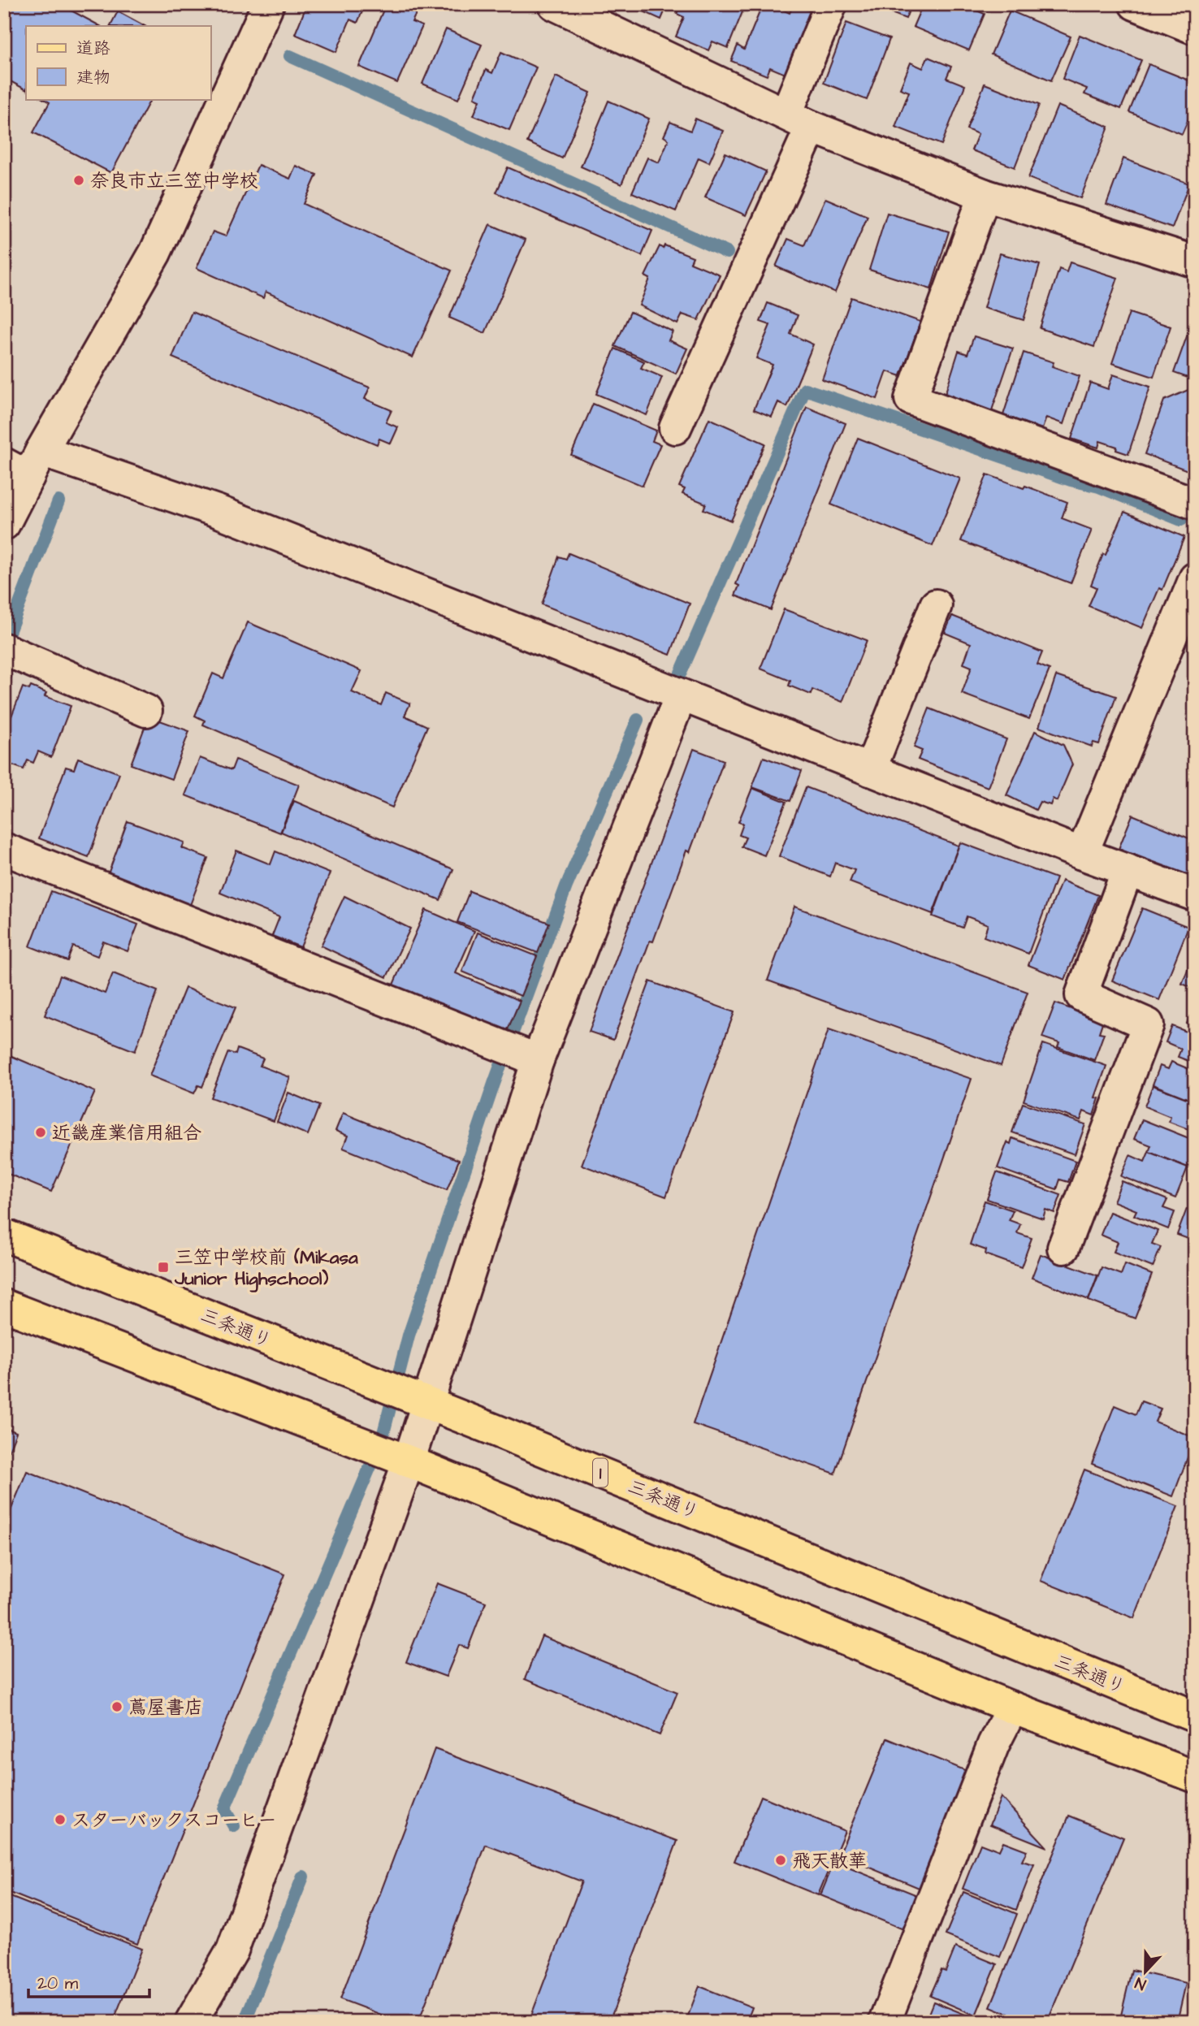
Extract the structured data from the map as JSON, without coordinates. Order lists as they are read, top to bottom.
{
  "streets": {
    "main road": ["三条通り", "1"]
  },
  "places": {
    "other": [
      "奈良市立三笠中学校",
      "近畿産業信用組合",
      "蔦屋書店",
      "スターバックスコーヒー",
      "飛天散華"
    ],
    "transit": ["三笠中学校前 (Mikasa Junior Highschool)"]
  },
  "legend": ["道路", "建物"],
  "scale_bar": "20 m",
  "north": "bottom"
}
